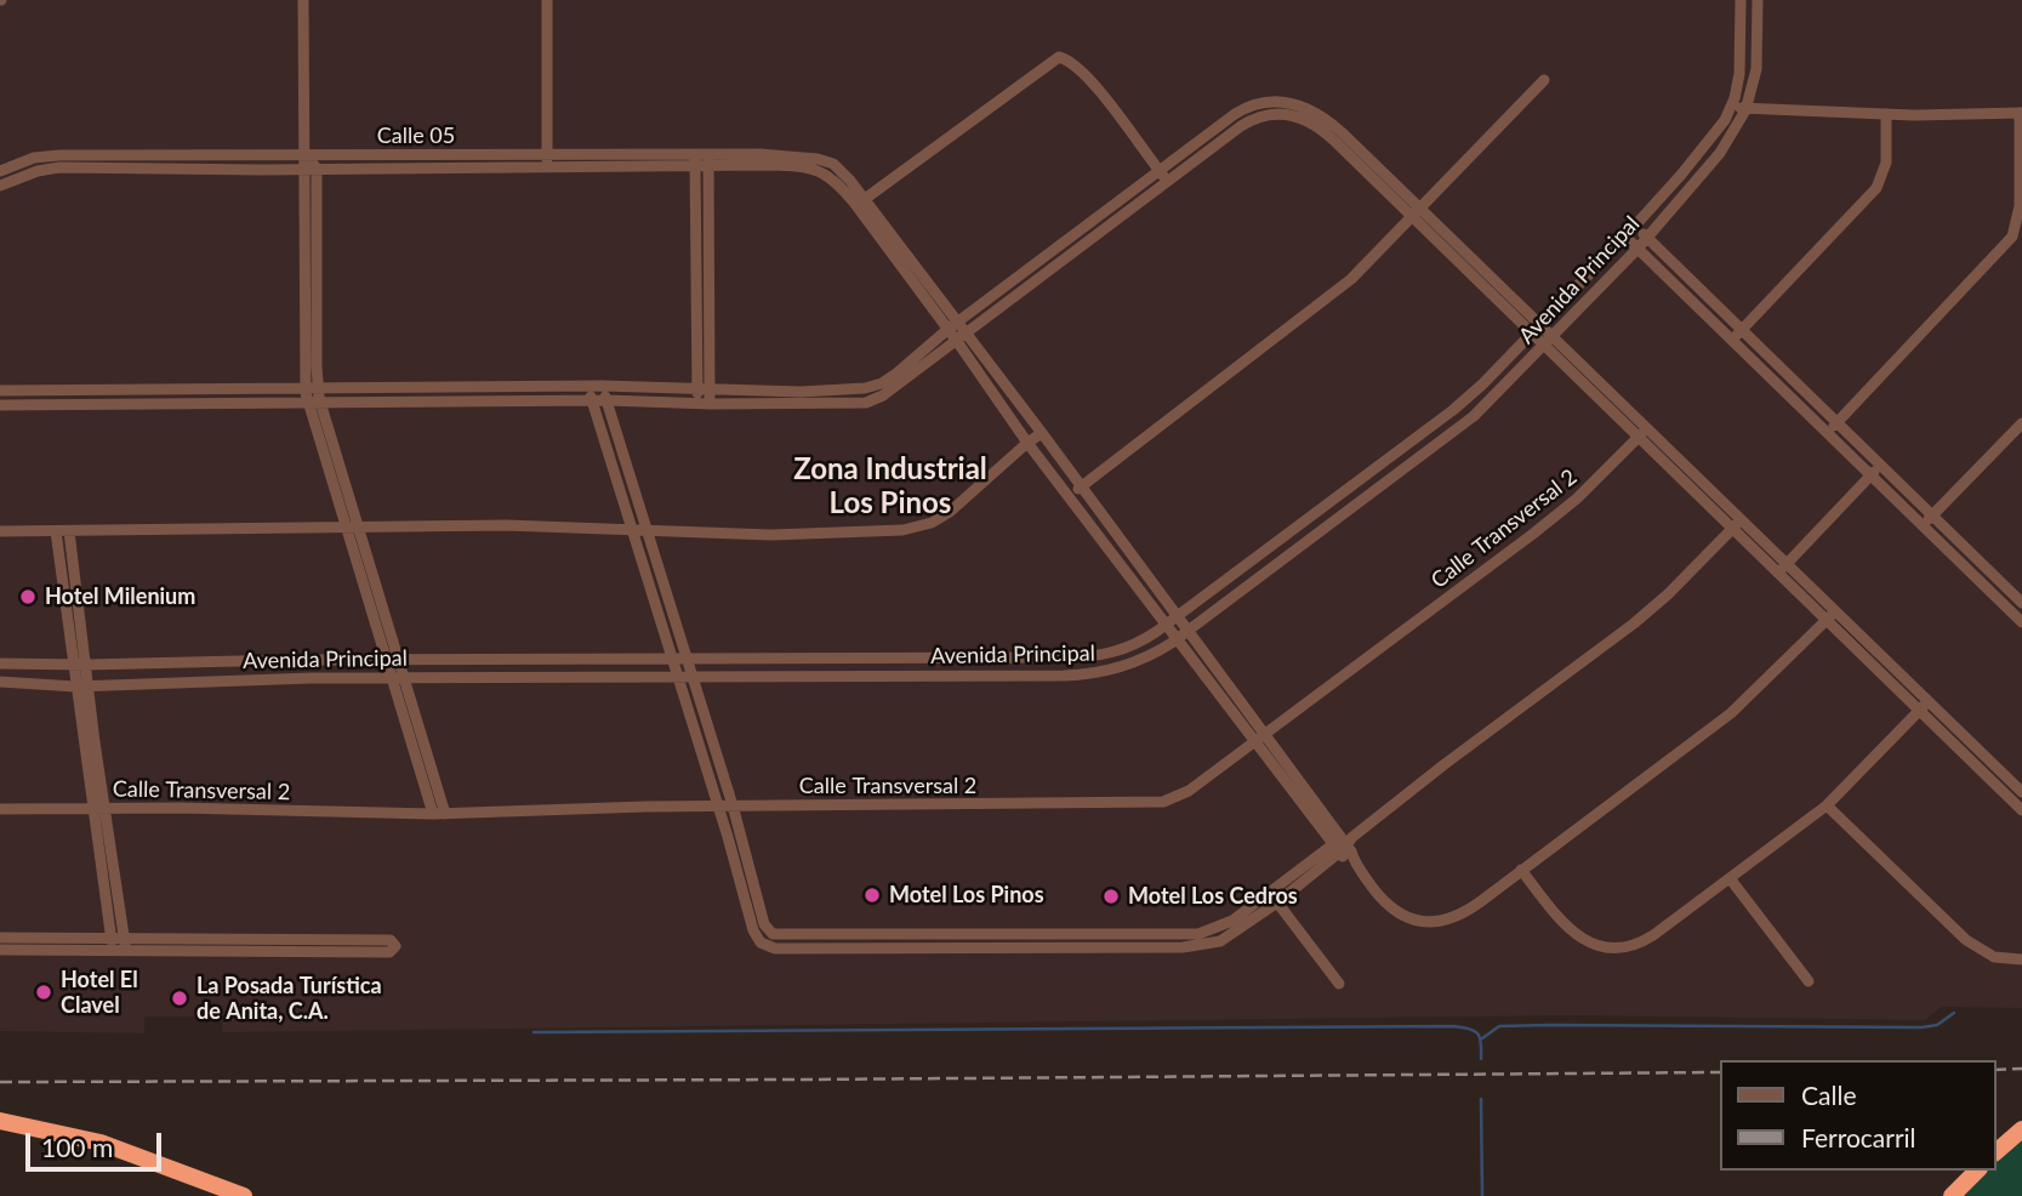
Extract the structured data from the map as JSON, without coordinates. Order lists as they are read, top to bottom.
{
  "streets": {
    "street": ["Calle 05", "Avenida Principal", "Calle Transversal 2"]
  },
  "districts": ["Zona Industrial Los Pinos"],
  "places": [
    "Hotel Milenium",
    "Motel Los Pinos",
    "Motel Los Cedros",
    "Hotel El Clavel",
    "La Posada Turística de Anita, C.A."
  ],
  "legend": ["Calle", "Ferrocarril"],
  "scale_bar": "100 m"
}
